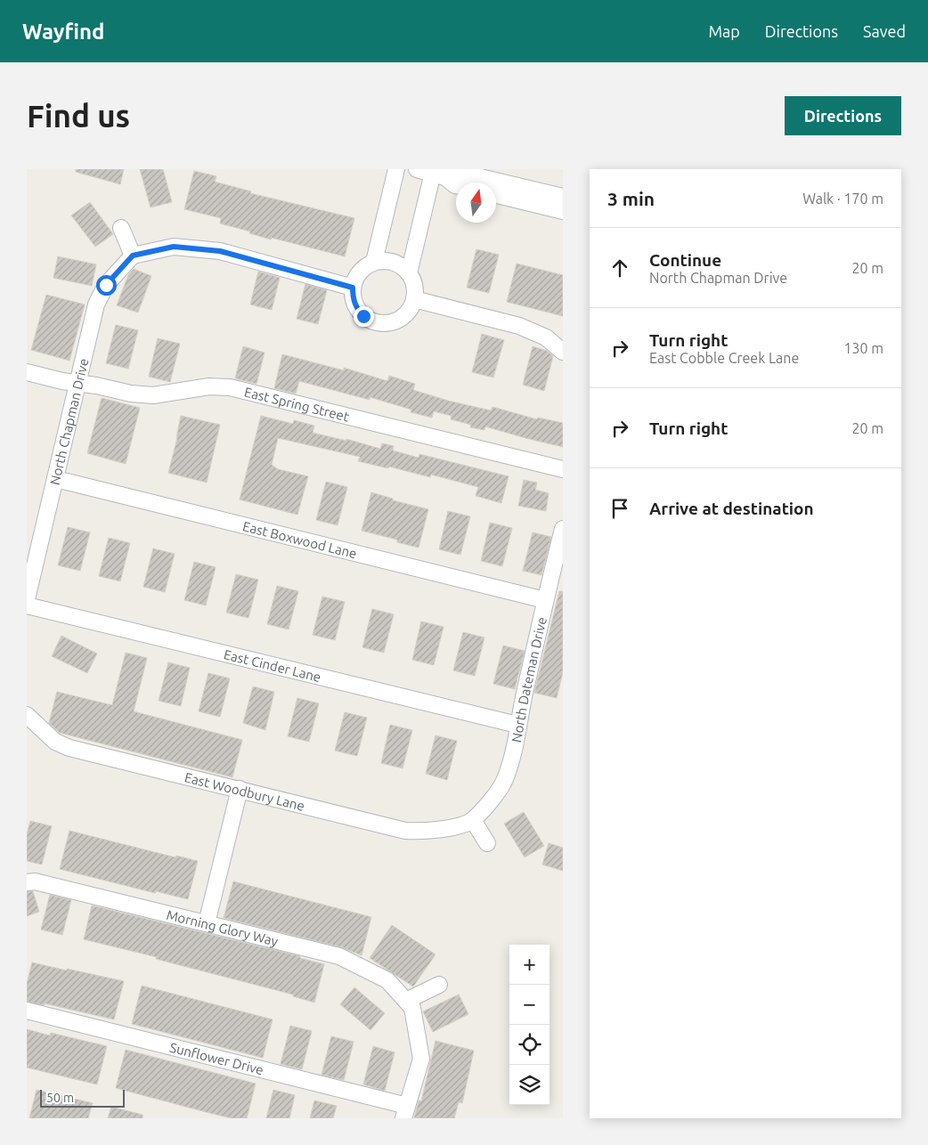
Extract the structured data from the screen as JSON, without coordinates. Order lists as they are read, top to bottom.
{
  "streets": {
    "street": [
      "East Spring Street",
      "North Chapman Drive",
      "East Boxwood Lane",
      "East Cinder Lane",
      "North Dateman Drive",
      "East Woodbury Lane",
      "Morning Glory Way",
      "Sunflower Drive"
    ]
  },
  "crossings": [
    ["East Spring Street", "North Chapman Drive"],
    ["North Chapman Drive", "East Boxwood Lane"],
    ["East Boxwood Lane", "North Dateman Drive"],
    ["East Cinder Lane", "North Dateman Drive"],
    ["North Dateman Drive", "East Woodbury Lane"],
    ["Morning Glory Way", "Sunflower Drive"]
  ],
  "scale_bar": "50 m",
  "north": "top",
  "page": {
    "header": "Wayfind",
    "nav": ["Map", "Directions", "Saved"],
    "buttons": "Directions",
    "title": "Find us",
    "heading": ["3 min", "Walk · 170 m"],
    "list": [
      ["Continue", "North Chapman Drive", "20 m"],
      ["Turn right", "East Cobble Creek Lane", "130 m"],
      ["Turn right", "20 m"],
      "Arrive at destination"
    ],
    "map_buttons": ["+", "−"],
    "scale": "50 m"
  }
}
